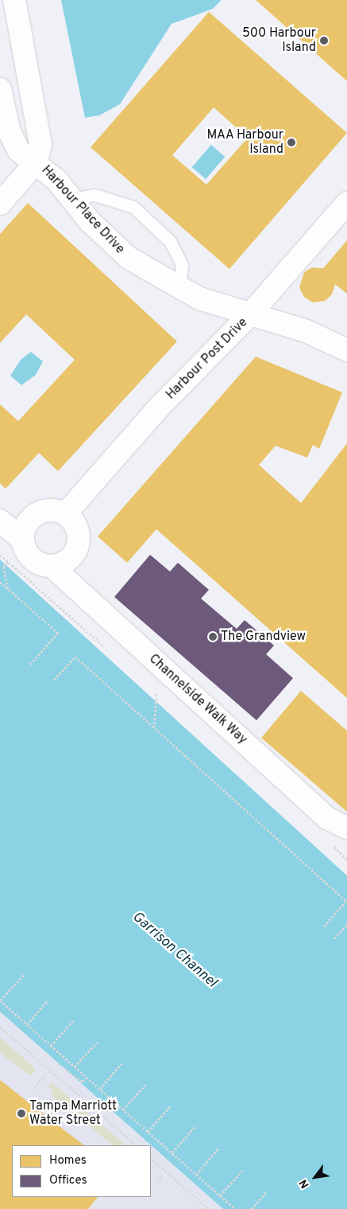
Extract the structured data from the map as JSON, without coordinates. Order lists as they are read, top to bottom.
{
  "streets": {
    "street": ["Harbour Place Drive", "Harbour Post Drive", "Channelside Walk Way"]
  },
  "crossings": [
    ["Harbour Place Drive", "Harbour Post Drive"],
    ["Harbour Post Drive", "Channelside Walk Way"]
  ],
  "water": ["Garrison Channel"],
  "places": [
    "500 Harbour Island",
    "MAA Harbour Island",
    "The Grandview",
    "Tampa Marriott Water Street"
  ],
  "legend": ["Homes", "Offices"],
  "north": "bottom left"
}
